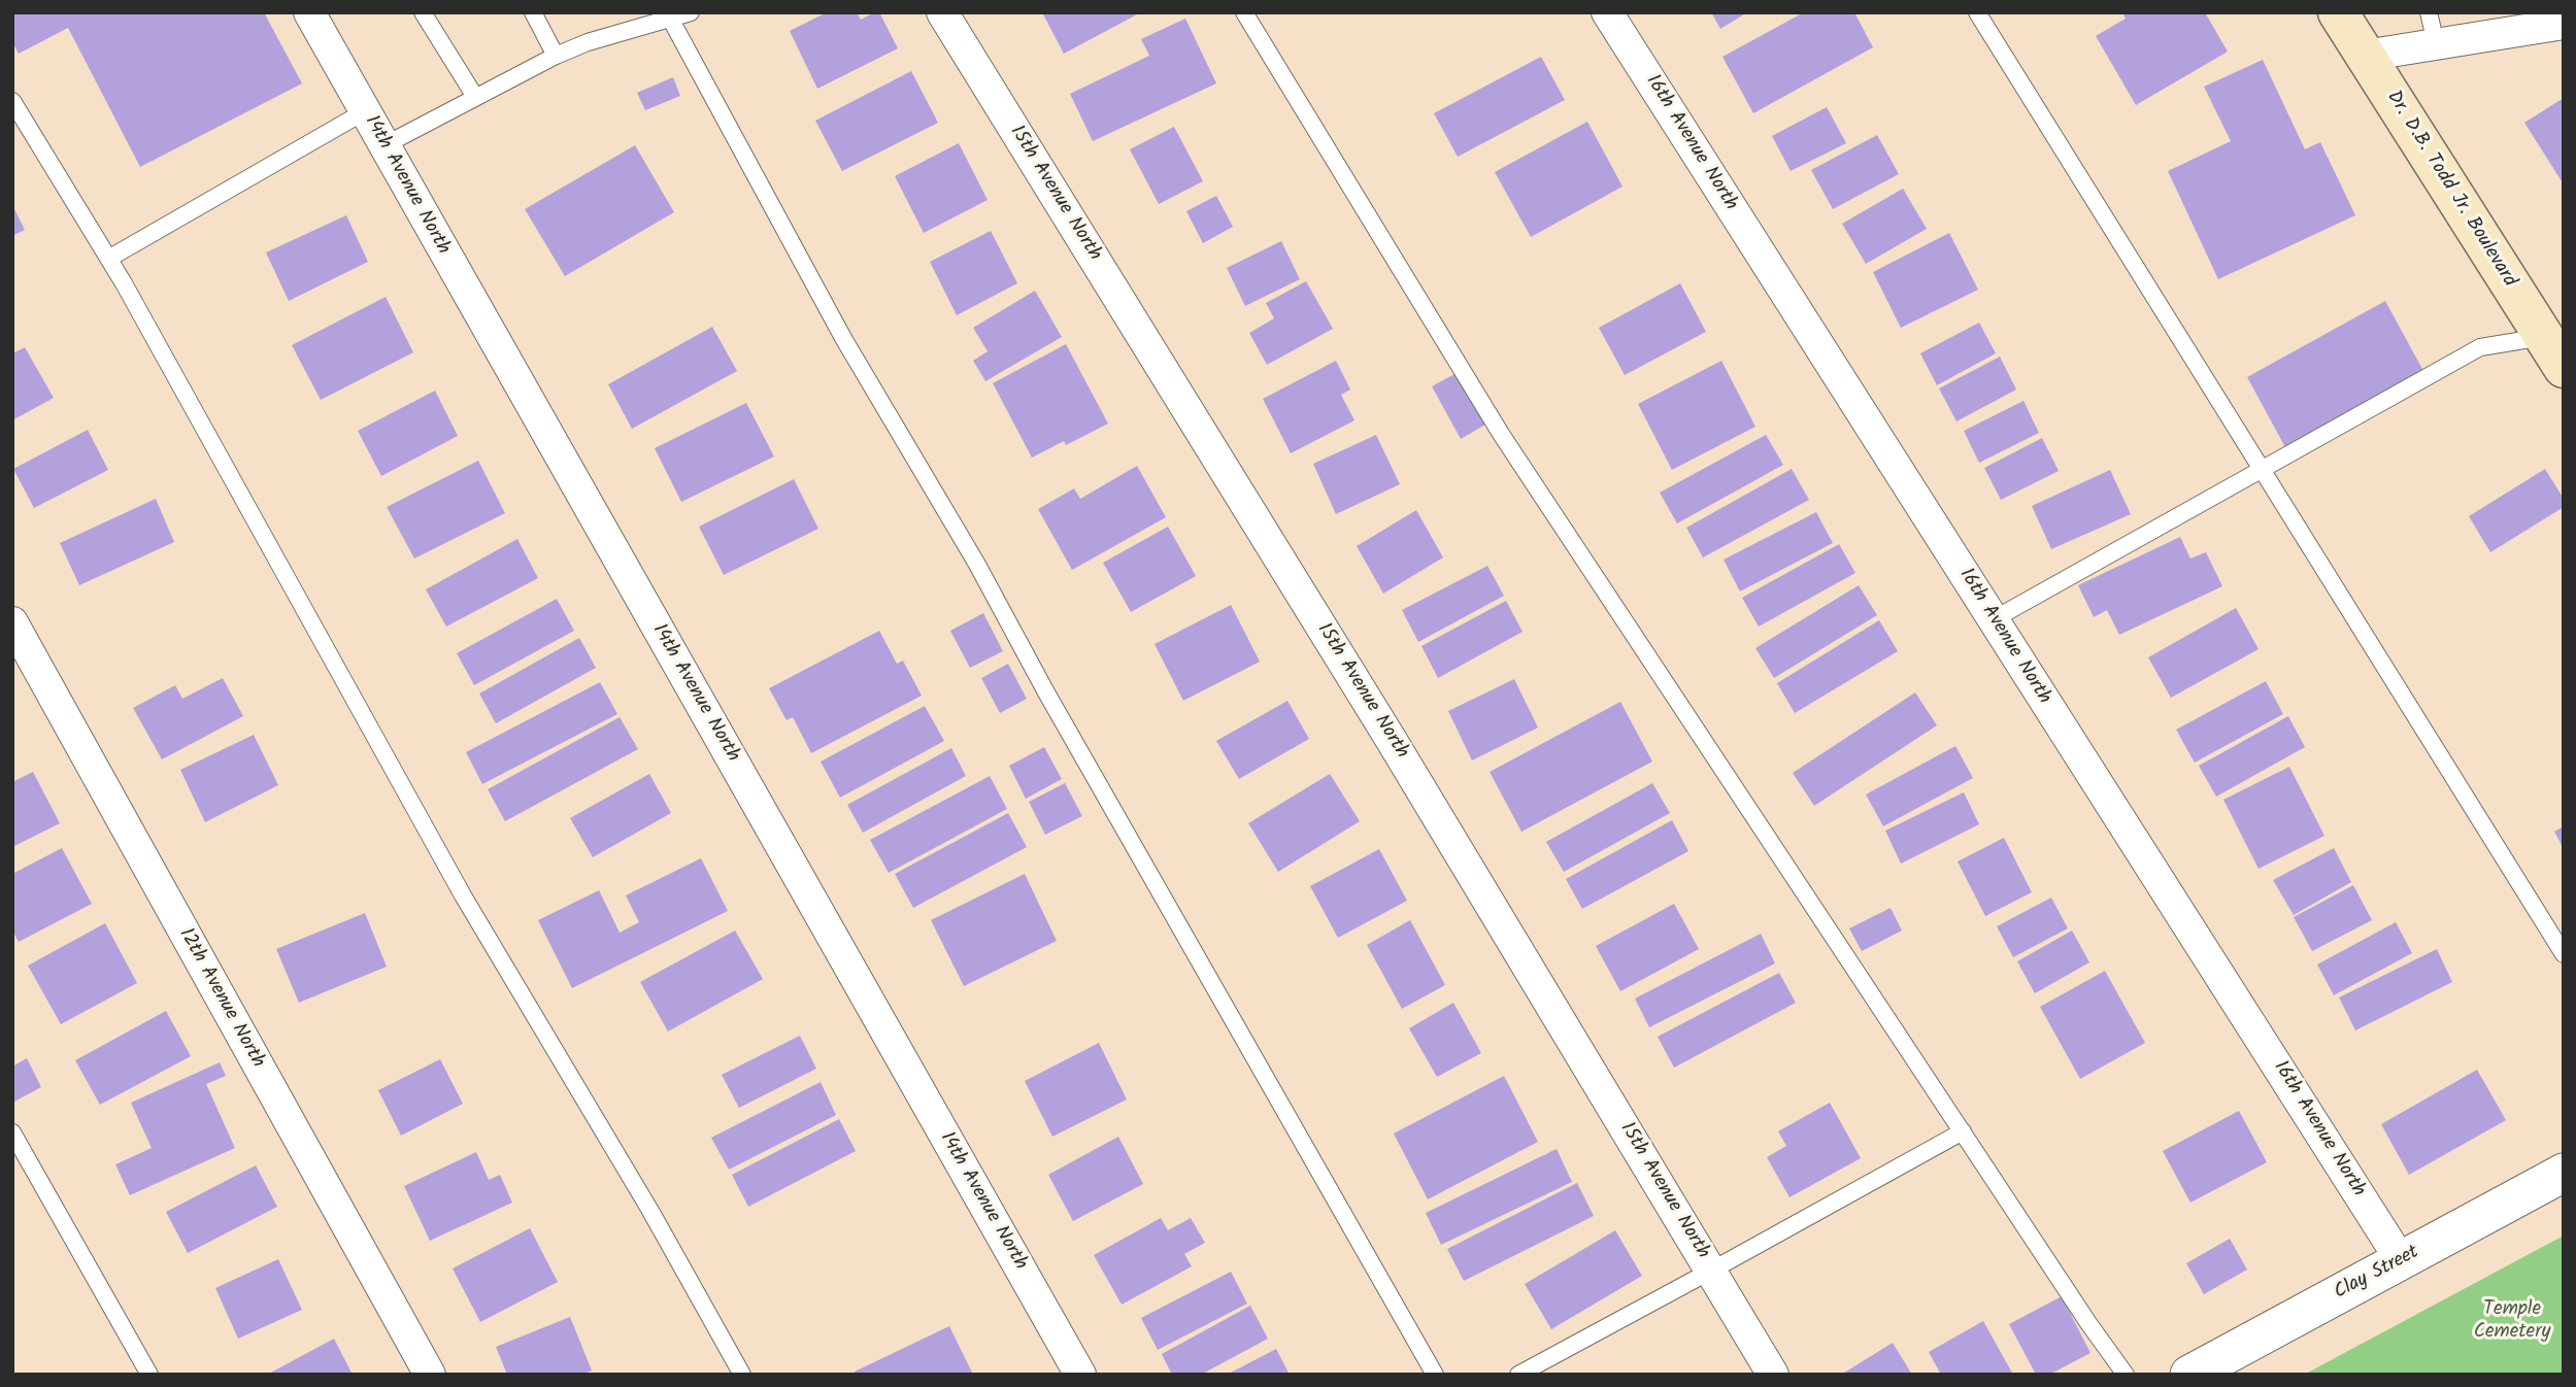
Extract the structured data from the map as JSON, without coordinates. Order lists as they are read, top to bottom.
{
  "streets": {
    "main road": ["Dr. D.B. Todd Jr. Boulevard"],
    "street": [
      "16th Avenue North",
      "14th Avenue North",
      "15th Avenue North",
      "12th Avenue North",
      "Clay Street"
    ]
  },
  "crossings": [
    ["16th Avenue North", "Clay Street"]
  ],
  "parks": ["Temple Cemetery"]
}
